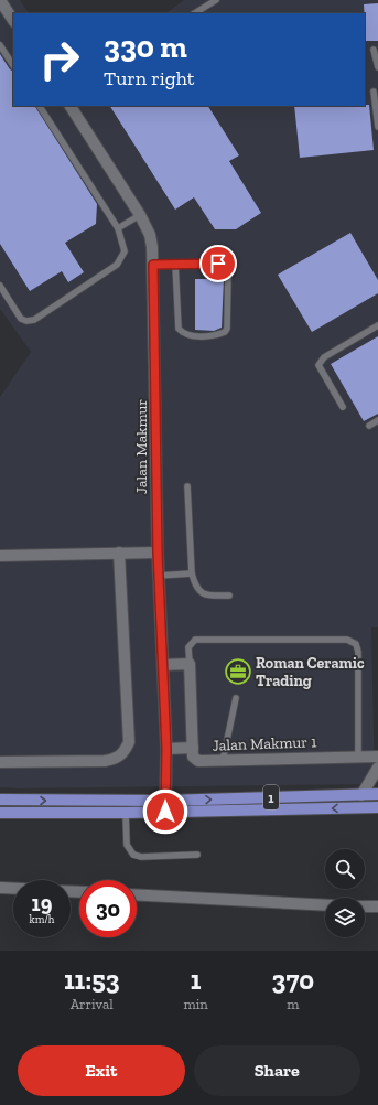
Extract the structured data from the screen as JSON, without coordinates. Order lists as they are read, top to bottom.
{
  "streets": {
    "main road": ["1"],
    "street": ["Jalan Makmur", "Jalan Makmur 1"]
  },
  "crossings": [
    ["Jalan Makmur", "1"]
  ],
  "places": {
    "office": ["Roman Ceramic Trading"]
  },
  "page": {
    "turn": ["330 m", "Turn right"],
    "speed": "19 km/h",
    "limit": "30",
    "eta": [
      "11:53",
      "Arrival",
      "1",
      "min",
      "370",
      "m"
    ],
    "buttons": ["Exit", "Share"]
  }
}
